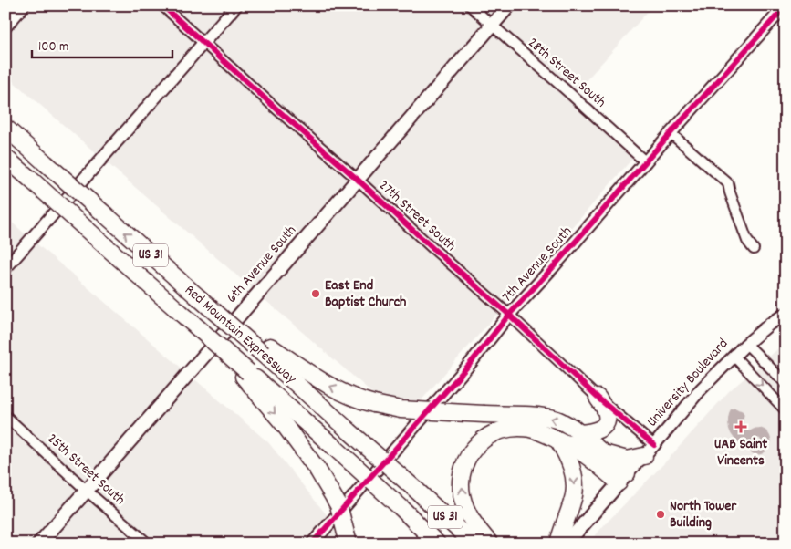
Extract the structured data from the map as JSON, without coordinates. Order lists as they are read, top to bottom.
{
  "streets": {
    "highway": ["US 31", "Red Mountain Expressway"],
    "main road": ["6th Avenue South", "University Boulevard"],
    "street": [
      "28th Street South",
      "27th Street South",
      "7th Avenue South",
      "25th Street South"
    ]
  },
  "crossings": [
    ["28th Street South", "6th Avenue South"],
    ["28th Street South", "7th Avenue South"],
    ["27th Street South", "6th Avenue South"],
    ["27th Street South", "7th Avenue South"],
    ["27th Street South", "University Boulevard"],
    ["US 31", "Red Mountain Expressway"],
    ["6th Avenue South", "25th Street South"]
  ],
  "places": {
    "other": ["East End Baptist Church", "North Tower Building"],
    "health": ["UAB Saint Vincents"]
  },
  "scale_bar": "100 m"
}
